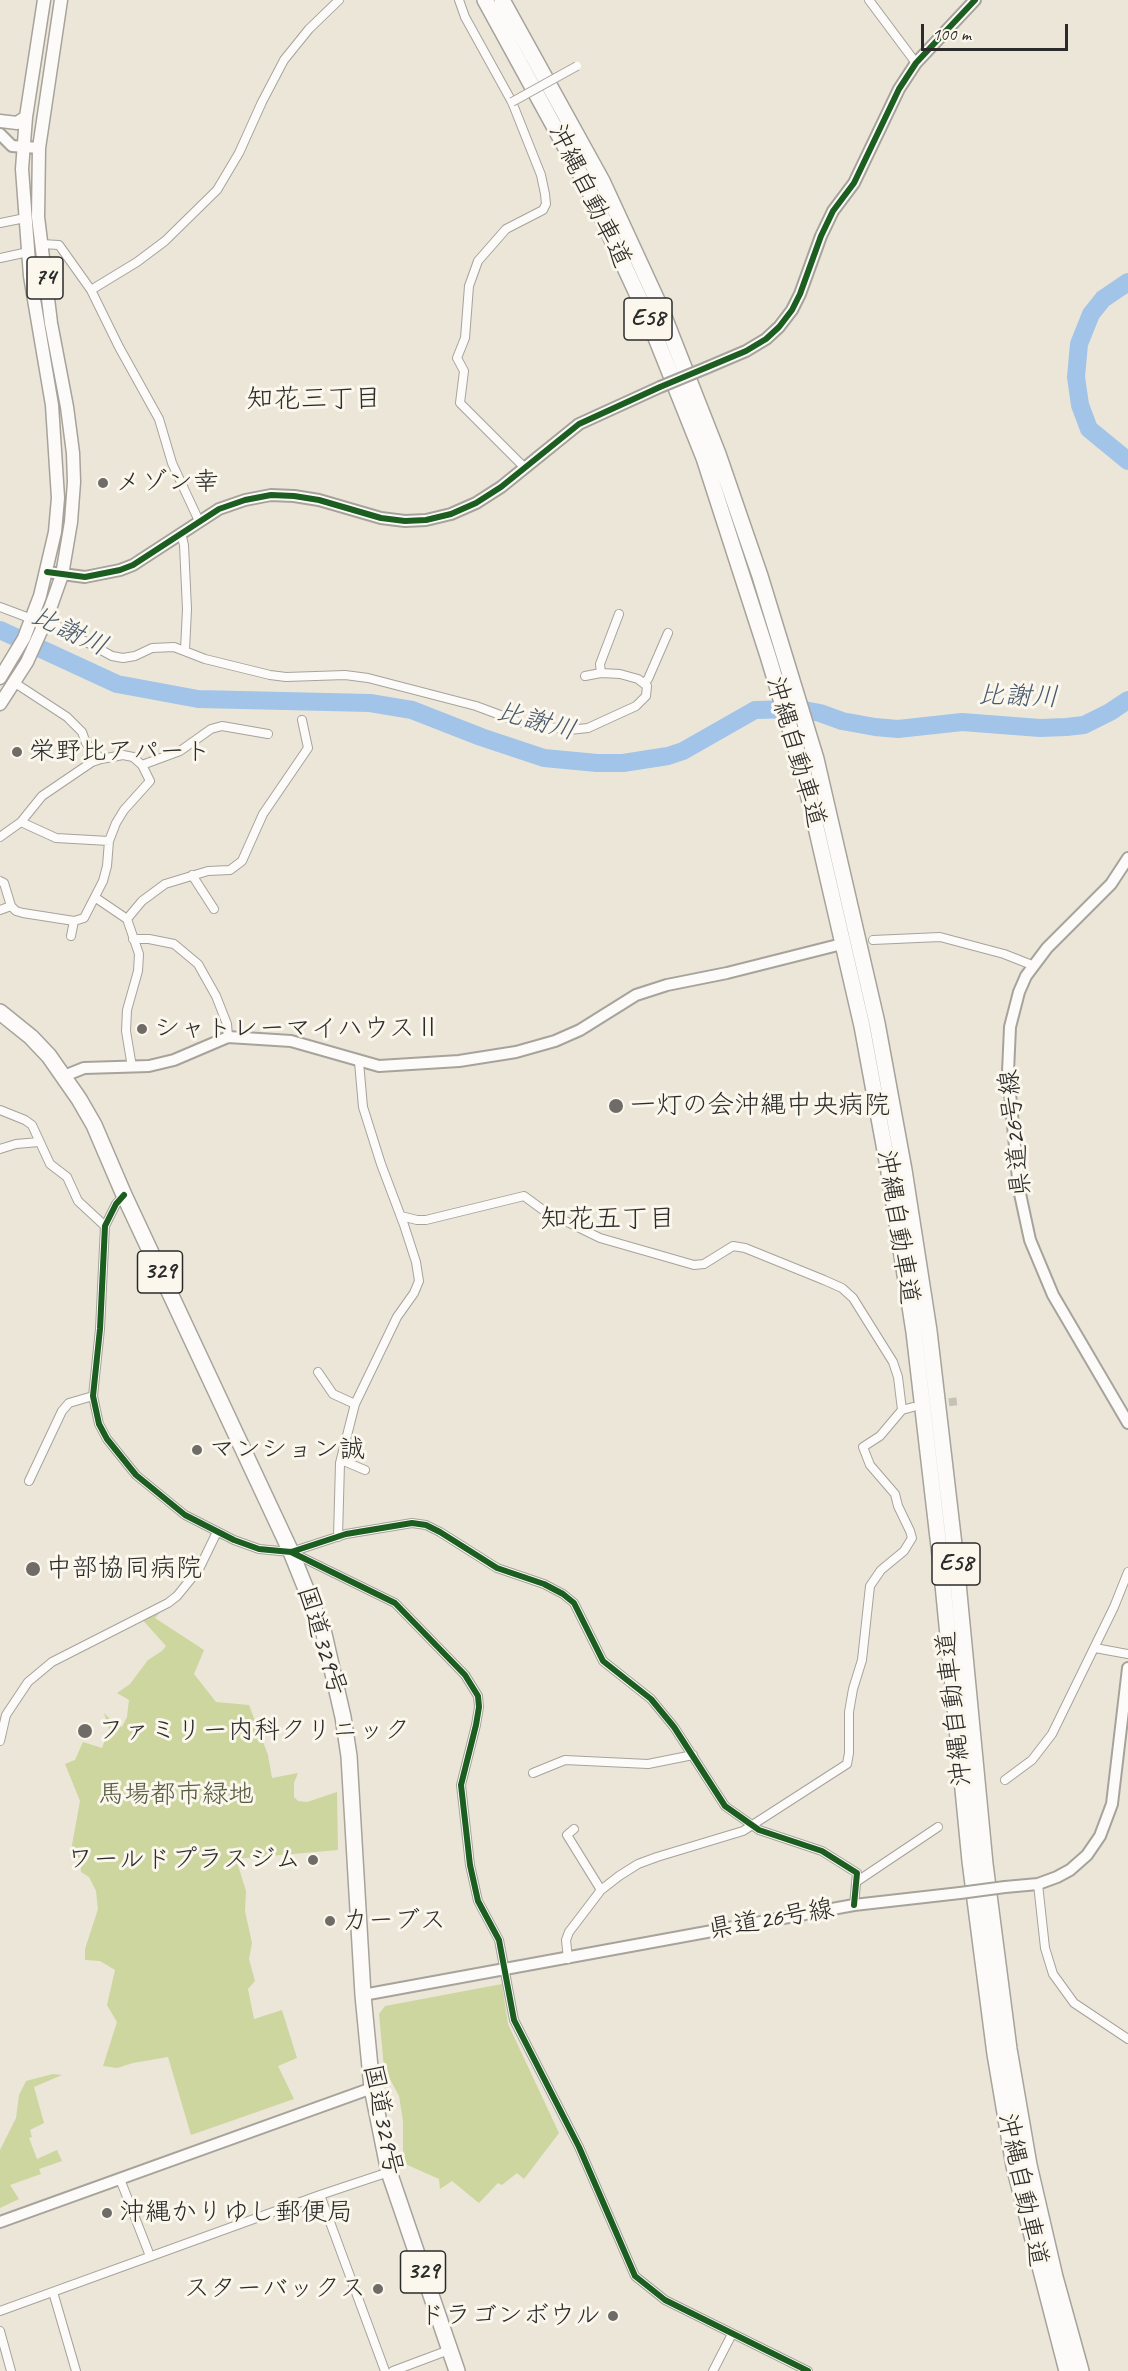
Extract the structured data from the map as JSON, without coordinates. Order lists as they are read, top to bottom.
{
  "streets": {
    "highway": [
      "沖縄自動車道",
      "E58",
      "329",
      "国道329号"
    ],
    "main road": ["74"],
    "street": ["県道26号線"]
  },
  "crossings": [
    ["県道26号線", "国道329号"]
  ],
  "districts": ["知花三丁目", "知花五丁目"],
  "water": ["比謝川"],
  "parks": ["馬場都市緑地"],
  "places": [
    "メゾン幸",
    "栄野比アパート",
    "シャトレーマイハウスⅡ",
    "一灯の会沖縄中央病院",
    "マンション誠",
    "中部協同病院",
    "ファミリー内科クリニック",
    "ワールドプラスジム",
    "カーブス",
    "沖縄かりゆし郵便局",
    "スターバックス",
    "ドラゴンボウル"
  ],
  "scale_bar": "100 m"
}
